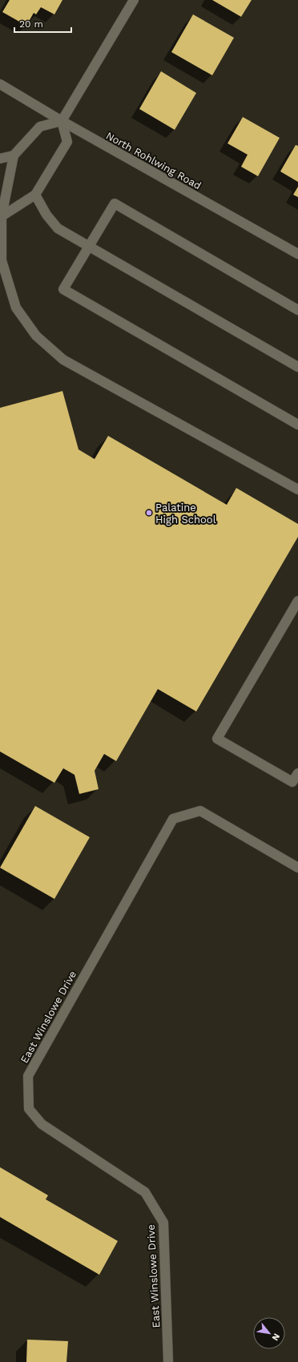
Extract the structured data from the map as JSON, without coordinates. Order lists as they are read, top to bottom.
{
  "streets": {
    "street": ["North Rohlwing Road", "East Winslowe Drive"]
  },
  "places": ["Palatine High School"],
  "scale_bar": "20 m",
  "north": "bottom right"
}
